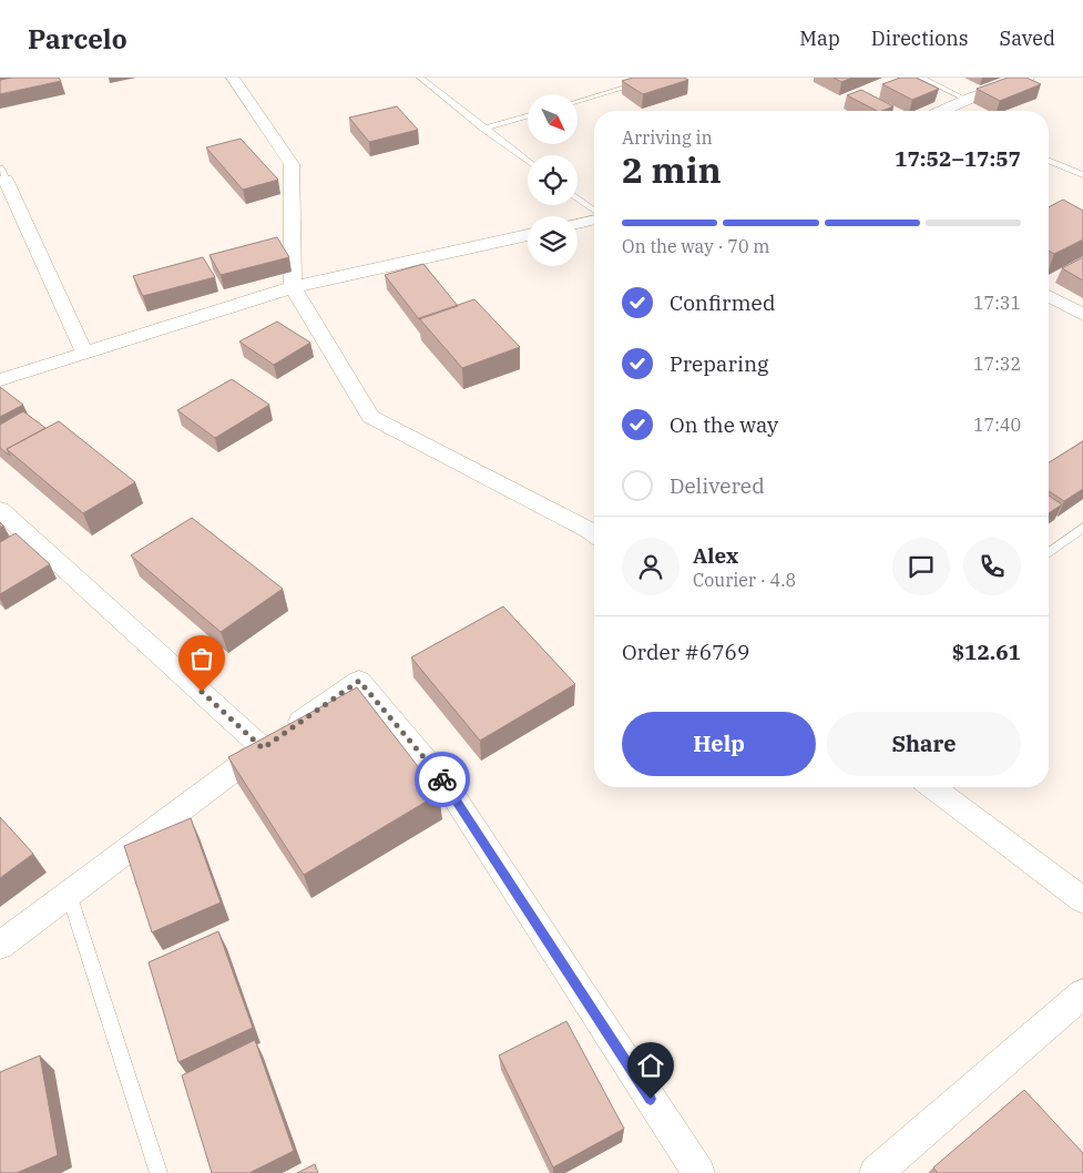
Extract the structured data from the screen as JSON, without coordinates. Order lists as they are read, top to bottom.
{
  "north": "bottom right",
  "page": {
    "header": "Parcelo",
    "nav": ["Map", "Directions", "Saved"],
    "heading": ["2 min", "Arriving in", "17:52–17:57"],
    "panel": [
      "Alex",
      "Courier · 4.8",
      "Order #6769",
      "$12.61"
    ],
    "bar": "On the way · 70 m",
    "list": [
      ["Confirmed", "17:31"],
      ["Preparing", "17:32"],
      ["On the way", "17:40"],
      "Delivered"
    ],
    "buttons": ["Help", "Share"]
  }
}
